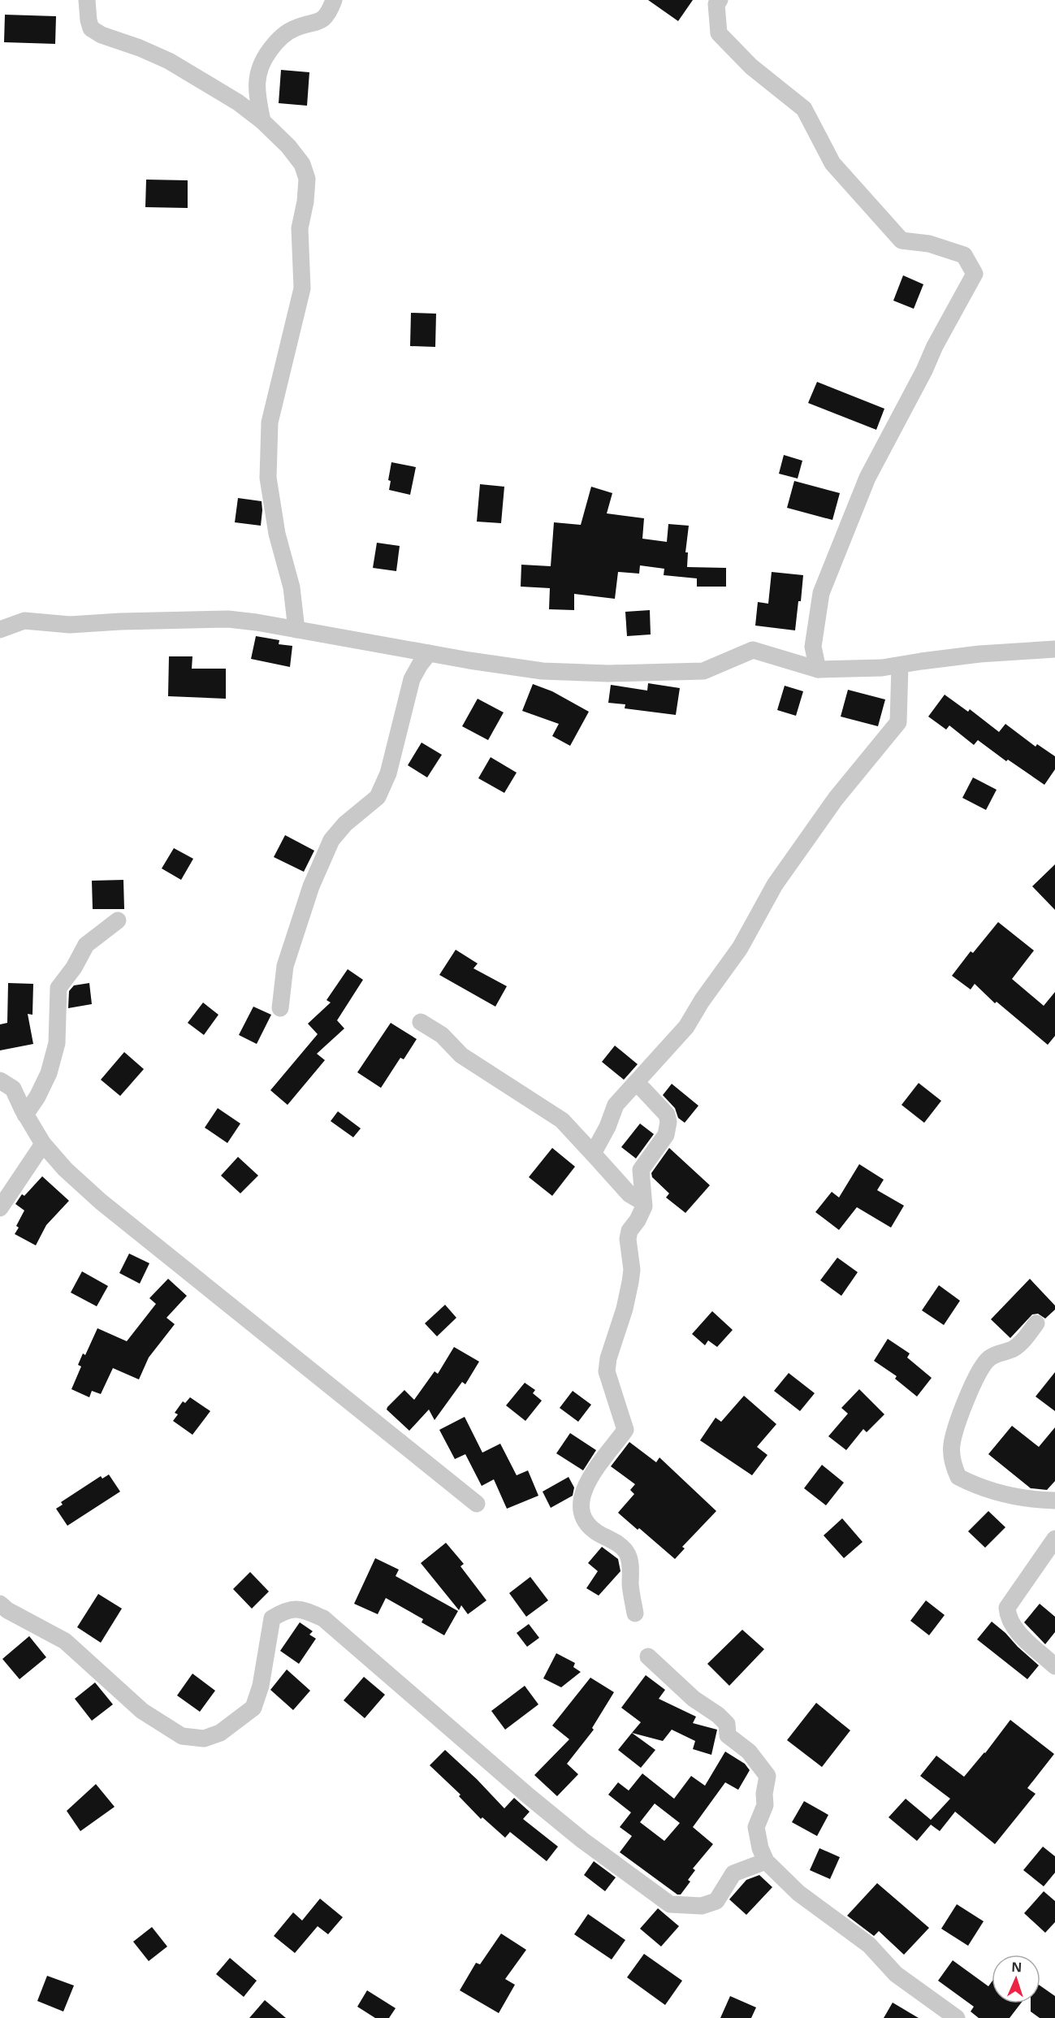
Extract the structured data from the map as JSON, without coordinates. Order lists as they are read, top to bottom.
{
  "north": "top"
}
